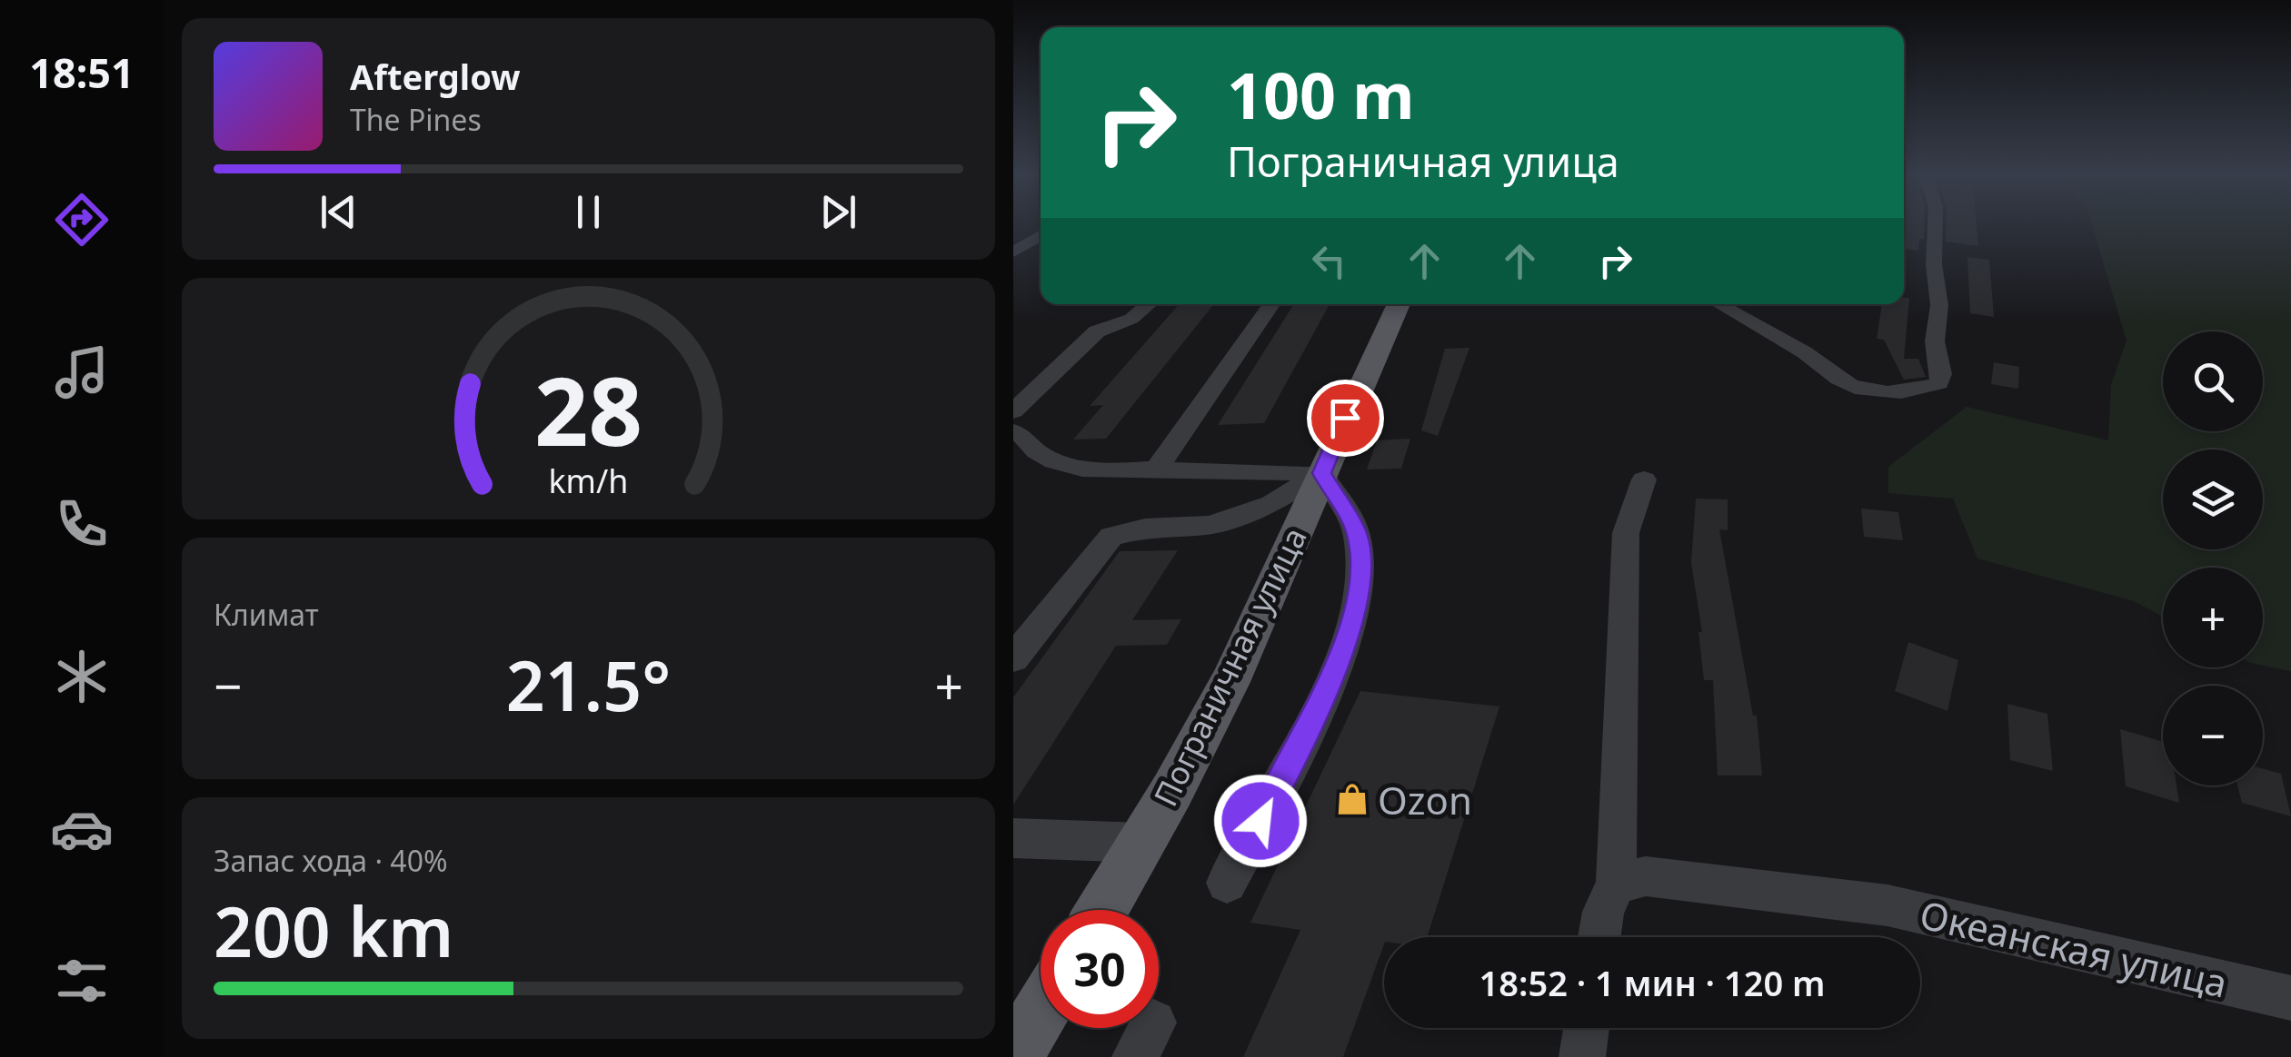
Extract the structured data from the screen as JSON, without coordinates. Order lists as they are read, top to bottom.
{
  "streets": {
    "main road": ["Пограничная улица"],
    "street": ["Океанская улица"]
  },
  "places": {
    "shop": ["Ozon"]
  },
  "page": {
    "tabs": "18:51",
    "turn": ["100 m", "Пограничная улица"],
    "song": ["Afterglow", "The Pines"],
    "map_buttons": ["+", "−"],
    "tile": [
      "Климат",
      ["Запас хода · 40%", "200 km"]
    ],
    "heat": ["−", "21.5°", "+"],
    "limit": "30",
    "trip": "18:52 · 1 мин · 120 m",
    "gauge": ["28", "km/h"]
  }
}
